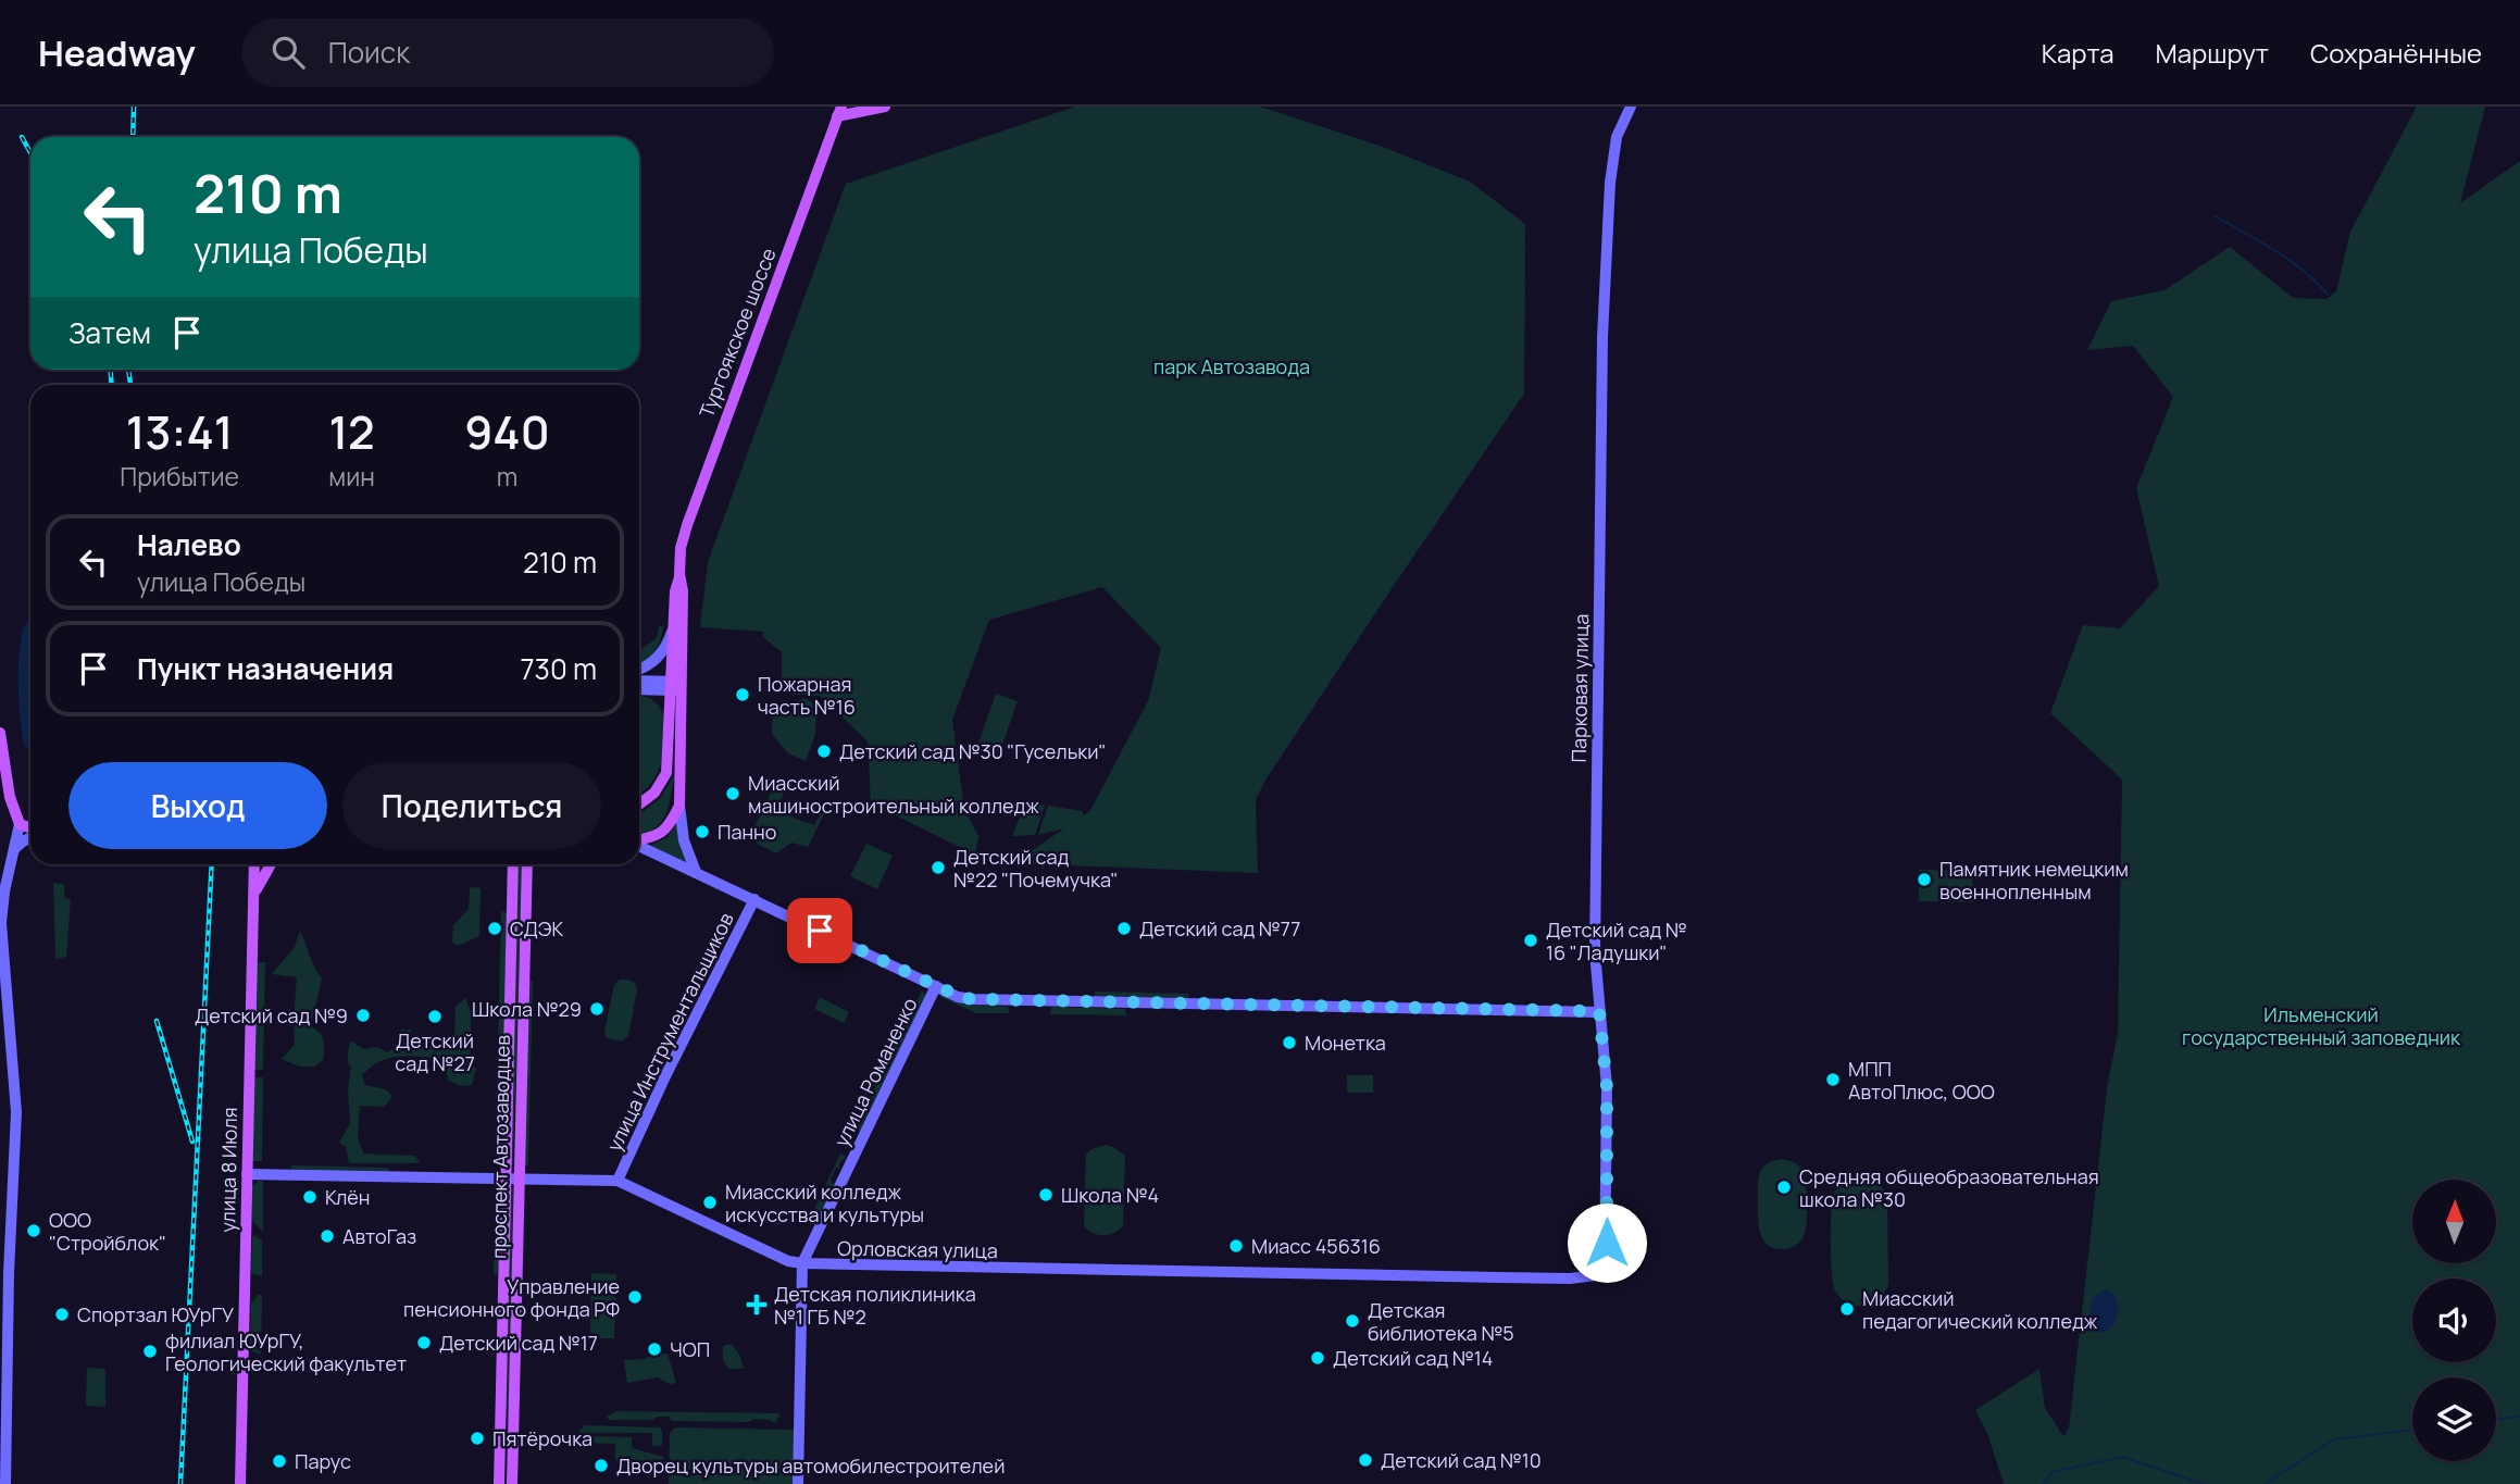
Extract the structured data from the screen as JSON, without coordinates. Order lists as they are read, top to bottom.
{
  "streets": {
    "main road": ["Тургоякское шоссе", "проспект Автозаводцев", "улица 8 Июля"],
    "street": [
      "Парковая улица",
      "улица Инструментальщиков",
      "улица Романенко",
      "Орловская улица"
    ]
  },
  "crossings": [
    ["Парковая улица", "Орловская улица"],
    ["улица Инструментальщиков", "Орловская улица"],
    ["улица Романенко", "Орловская улица"],
    ["проспект Автозаводцев", "Орловская улица"],
    ["улица 8 Июля", "Орловская улица"]
  ],
  "parks": ["парк Автозавода", "Ильменский государственный заповедник"],
  "places": {
    "other": [
      "Пожарная часть №16",
      "Детский сад №30 \"Гусельки\"",
      "Миасский машиностроительный колледж",
      "Панно",
      "Детский сад №22 \"Почемучка\"",
      "Памятник немецким военнопленным",
      "СДЭК",
      "Детский сад №77",
      "Детский сад № 16 \"Ладушки\"",
      "Школа №29",
      "Детский сад №9",
      "Детский сад №27",
      "Монетка",
      "МПП АвтоПлюс, ООО",
      "Средняя общеобразовательная школа №30",
      "Школа №4",
      "Клён",
      "Миасский колледж искусства и культуры",
      "ООО \"Стройблок\"",
      "АвтоГаз",
      "Миасс 456316",
      "Управление пенсионного фонда РФ",
      "Миасский педагогический колледж",
      "Спортзал ЮУрГУ",
      "Детская библиотека №5",
      "Детский сад №17",
      "ЧОП",
      "филиал ЮУрГУ, Геологический факультет",
      "Детский сад №14",
      "Пятёрочка",
      "Детский сад №10",
      "Парус",
      "Дворец культуры автомобилестроителей"
    ],
    "health": ["Детская поликлиника №1 ГБ №2"]
  },
  "north": "top",
  "page": {
    "header": "Headway",
    "search": "Поиск",
    "nav": ["Карта", "Маршрут", "Сохранённые"],
    "turn": ["210 m", "улица Победы"],
    "then": "Затем",
    "eta": [
      "13:41",
      "Прибытие",
      "12",
      "мин",
      "940",
      "m"
    ],
    "list": [
      {
        "name": "Налево",
        "note": "улица Победы",
        "value": "210 m"
      },
      {
        "name": "Пункт назначения",
        "value": "730 m"
      }
    ],
    "buttons": ["Выход", "Поделиться"]
  }
}
